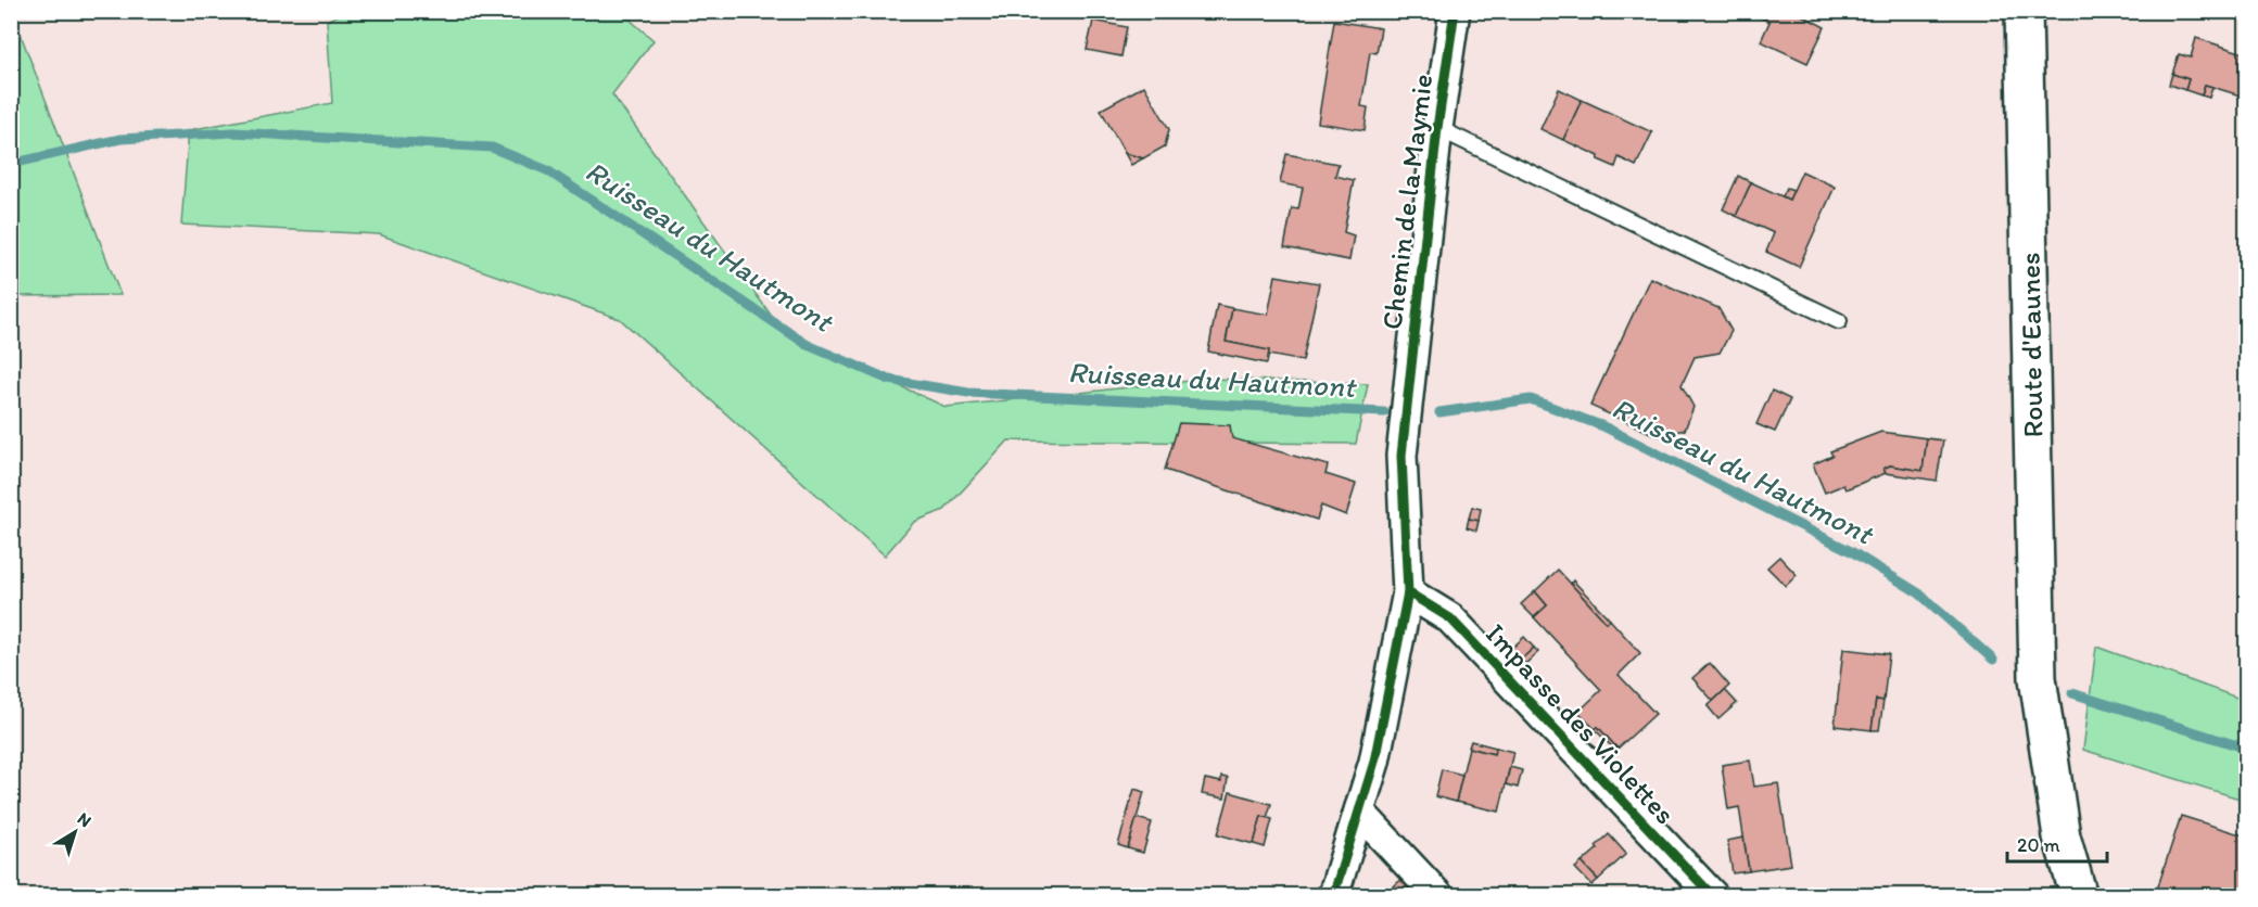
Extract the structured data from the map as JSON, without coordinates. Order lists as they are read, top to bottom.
{
  "streets": {
    "main road": ["Route d'Eaunes"],
    "street": ["Chemin de la Maymie", "Impasse des Violettes"]
  },
  "crossings": [
    ["Chemin de la Maymie", "Impasse des Violettes"]
  ],
  "water": ["Ruisseau du Hautmont"],
  "scale_bar": "20 m",
  "north": "top right"
}
